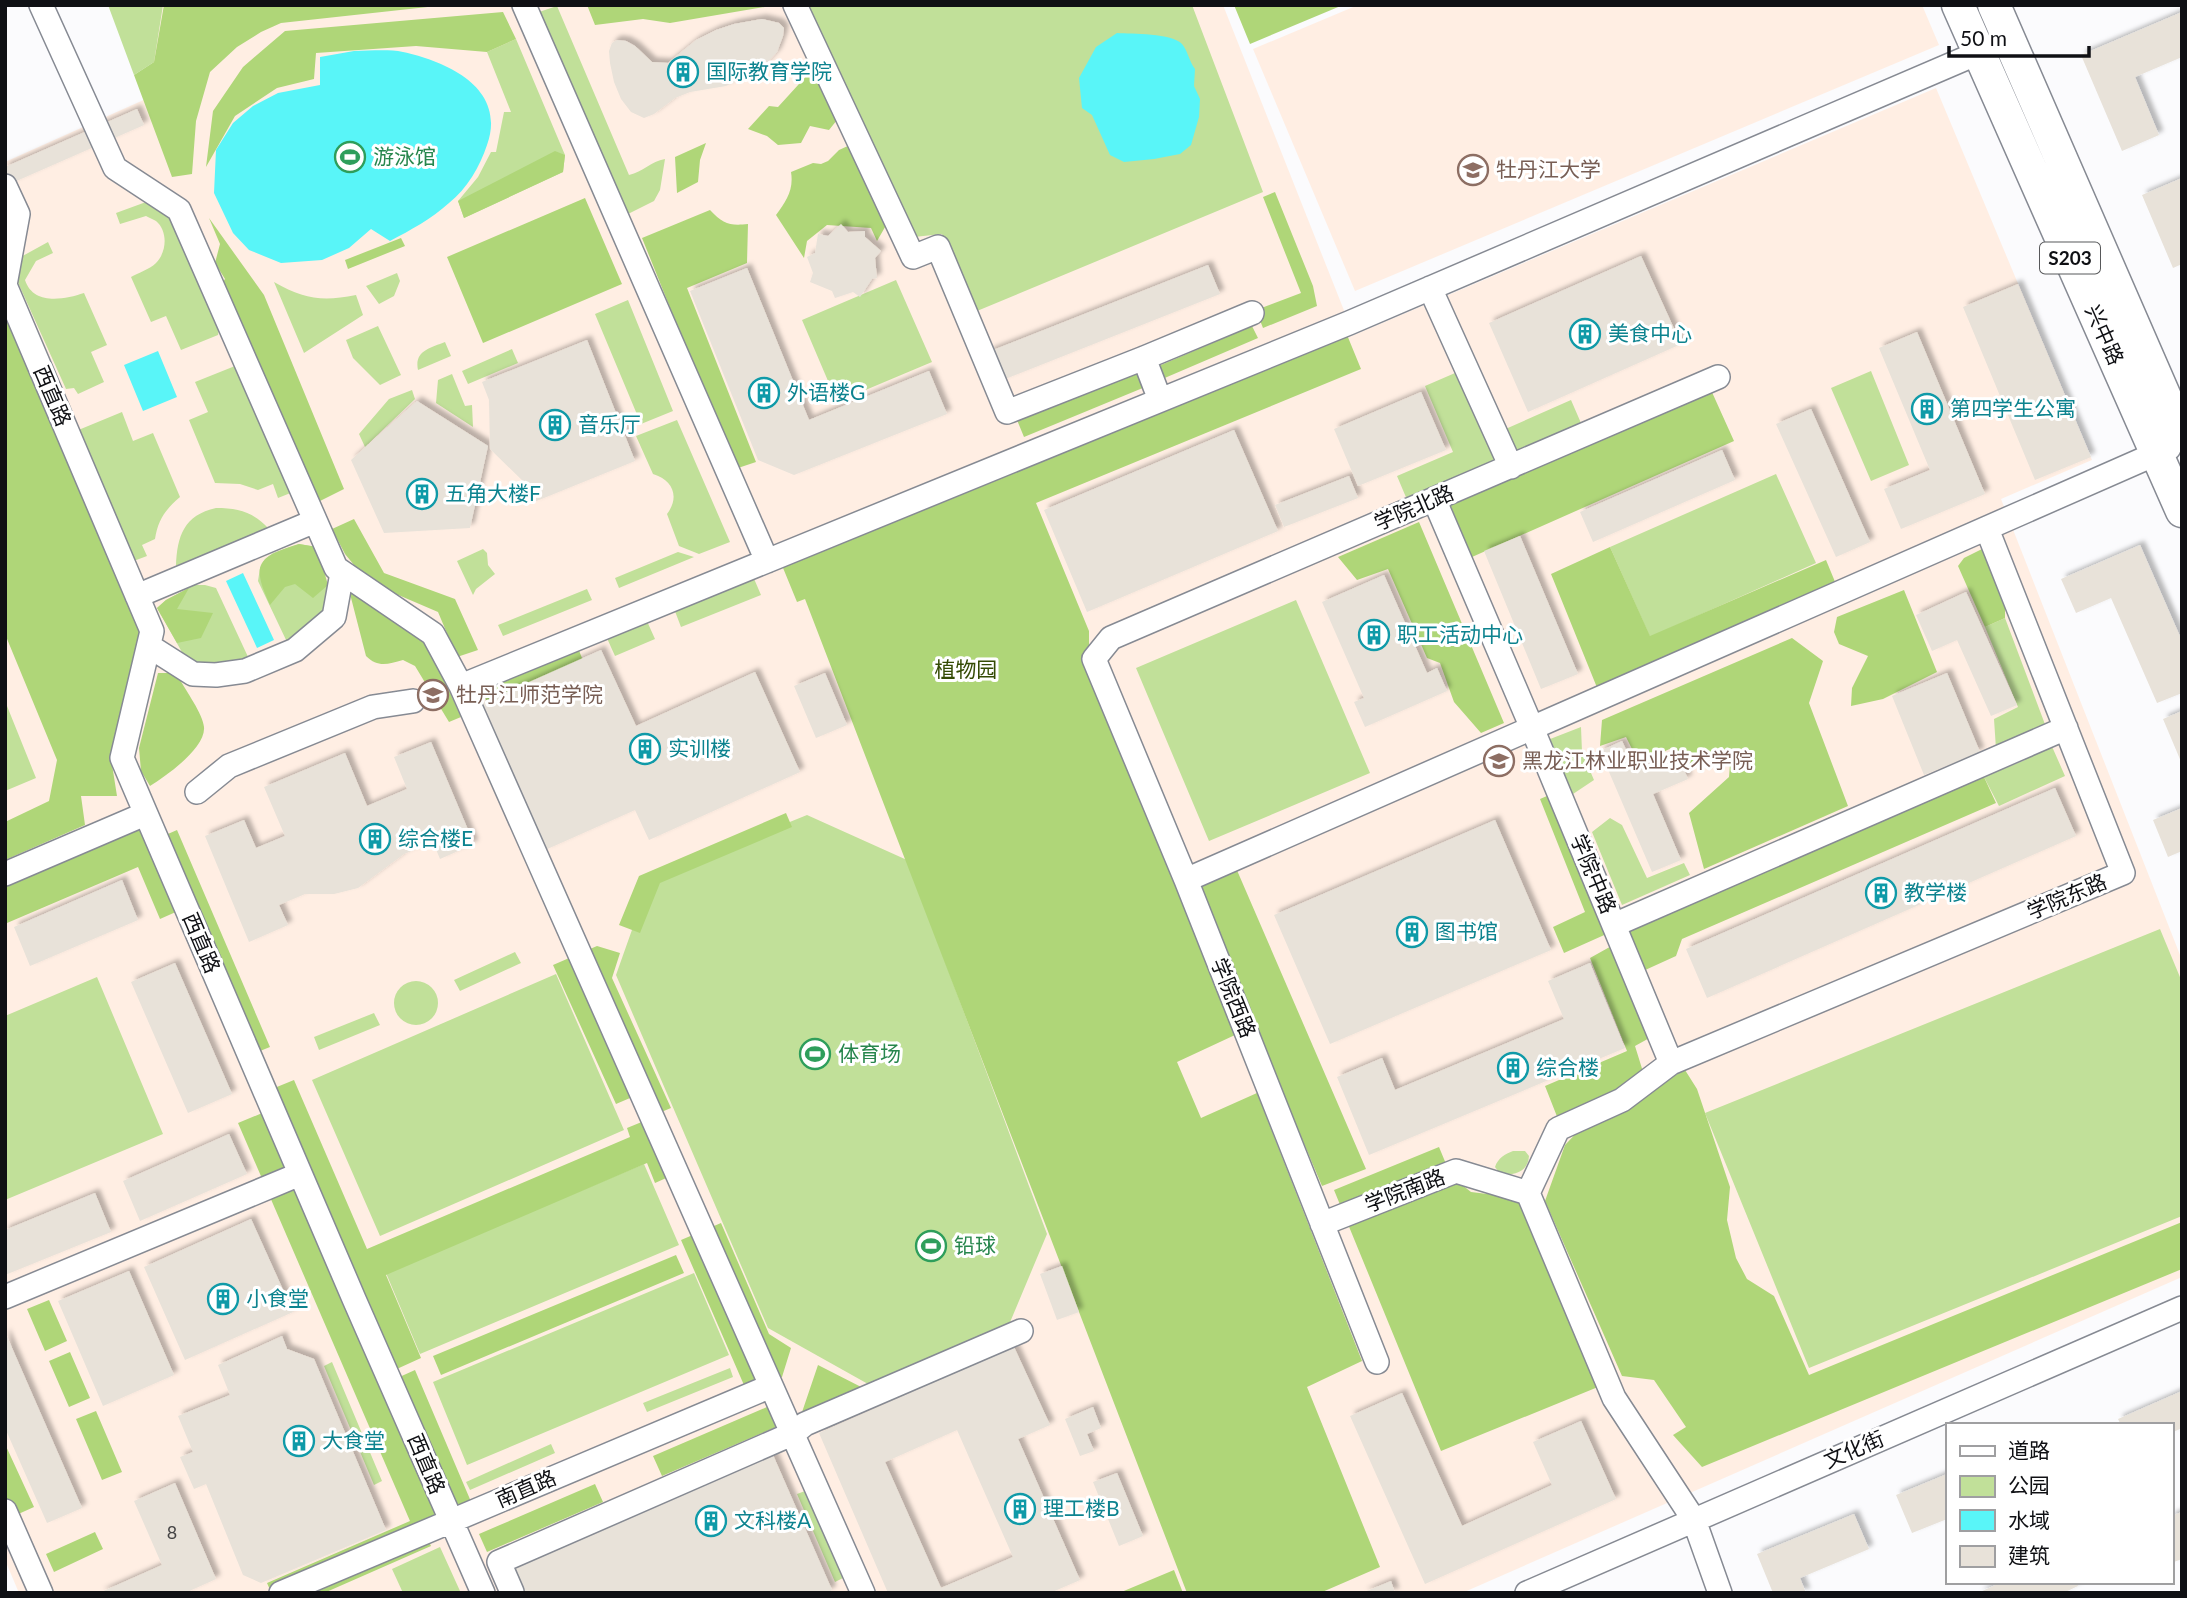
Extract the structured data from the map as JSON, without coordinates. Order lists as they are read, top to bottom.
{
  "streets": {
    "highway": ["S203", "兴中路"],
    "street": [
      "西直路",
      "学院北路",
      "学院中路",
      "学院东路",
      "学院西路",
      "学院南路",
      "文化街",
      "南直路"
    ]
  },
  "crossings": [
    ["西直路", "南直路"],
    ["学院北路", "学院中路"],
    ["学院北路", "学院西路"],
    ["学院中路", "学院东路"],
    ["学院西路", "学院南路"]
  ],
  "parks": ["植物园"],
  "places": {
    "building": [
      "国际教育学院",
      "美食中心",
      "外语楼G",
      "第四学生公寓",
      "音乐厅",
      "五角大楼F",
      "职工活动中心",
      "实训楼",
      "综合楼E",
      "教学楼",
      "图书馆",
      "综合楼",
      "小食堂",
      "大食堂",
      "理工楼B",
      "文科楼A"
    ],
    "sports": ["游泳馆", "体育场", "铅球"],
    "school or university": ["牡丹江大学", "牡丹江师范学院", "黑龙江林业职业技术学院"]
  },
  "house_numbers": ["8"],
  "legend": [
    "道路",
    "公园",
    "水域",
    "建筑"
  ],
  "scale_bar": "50 m"
}
